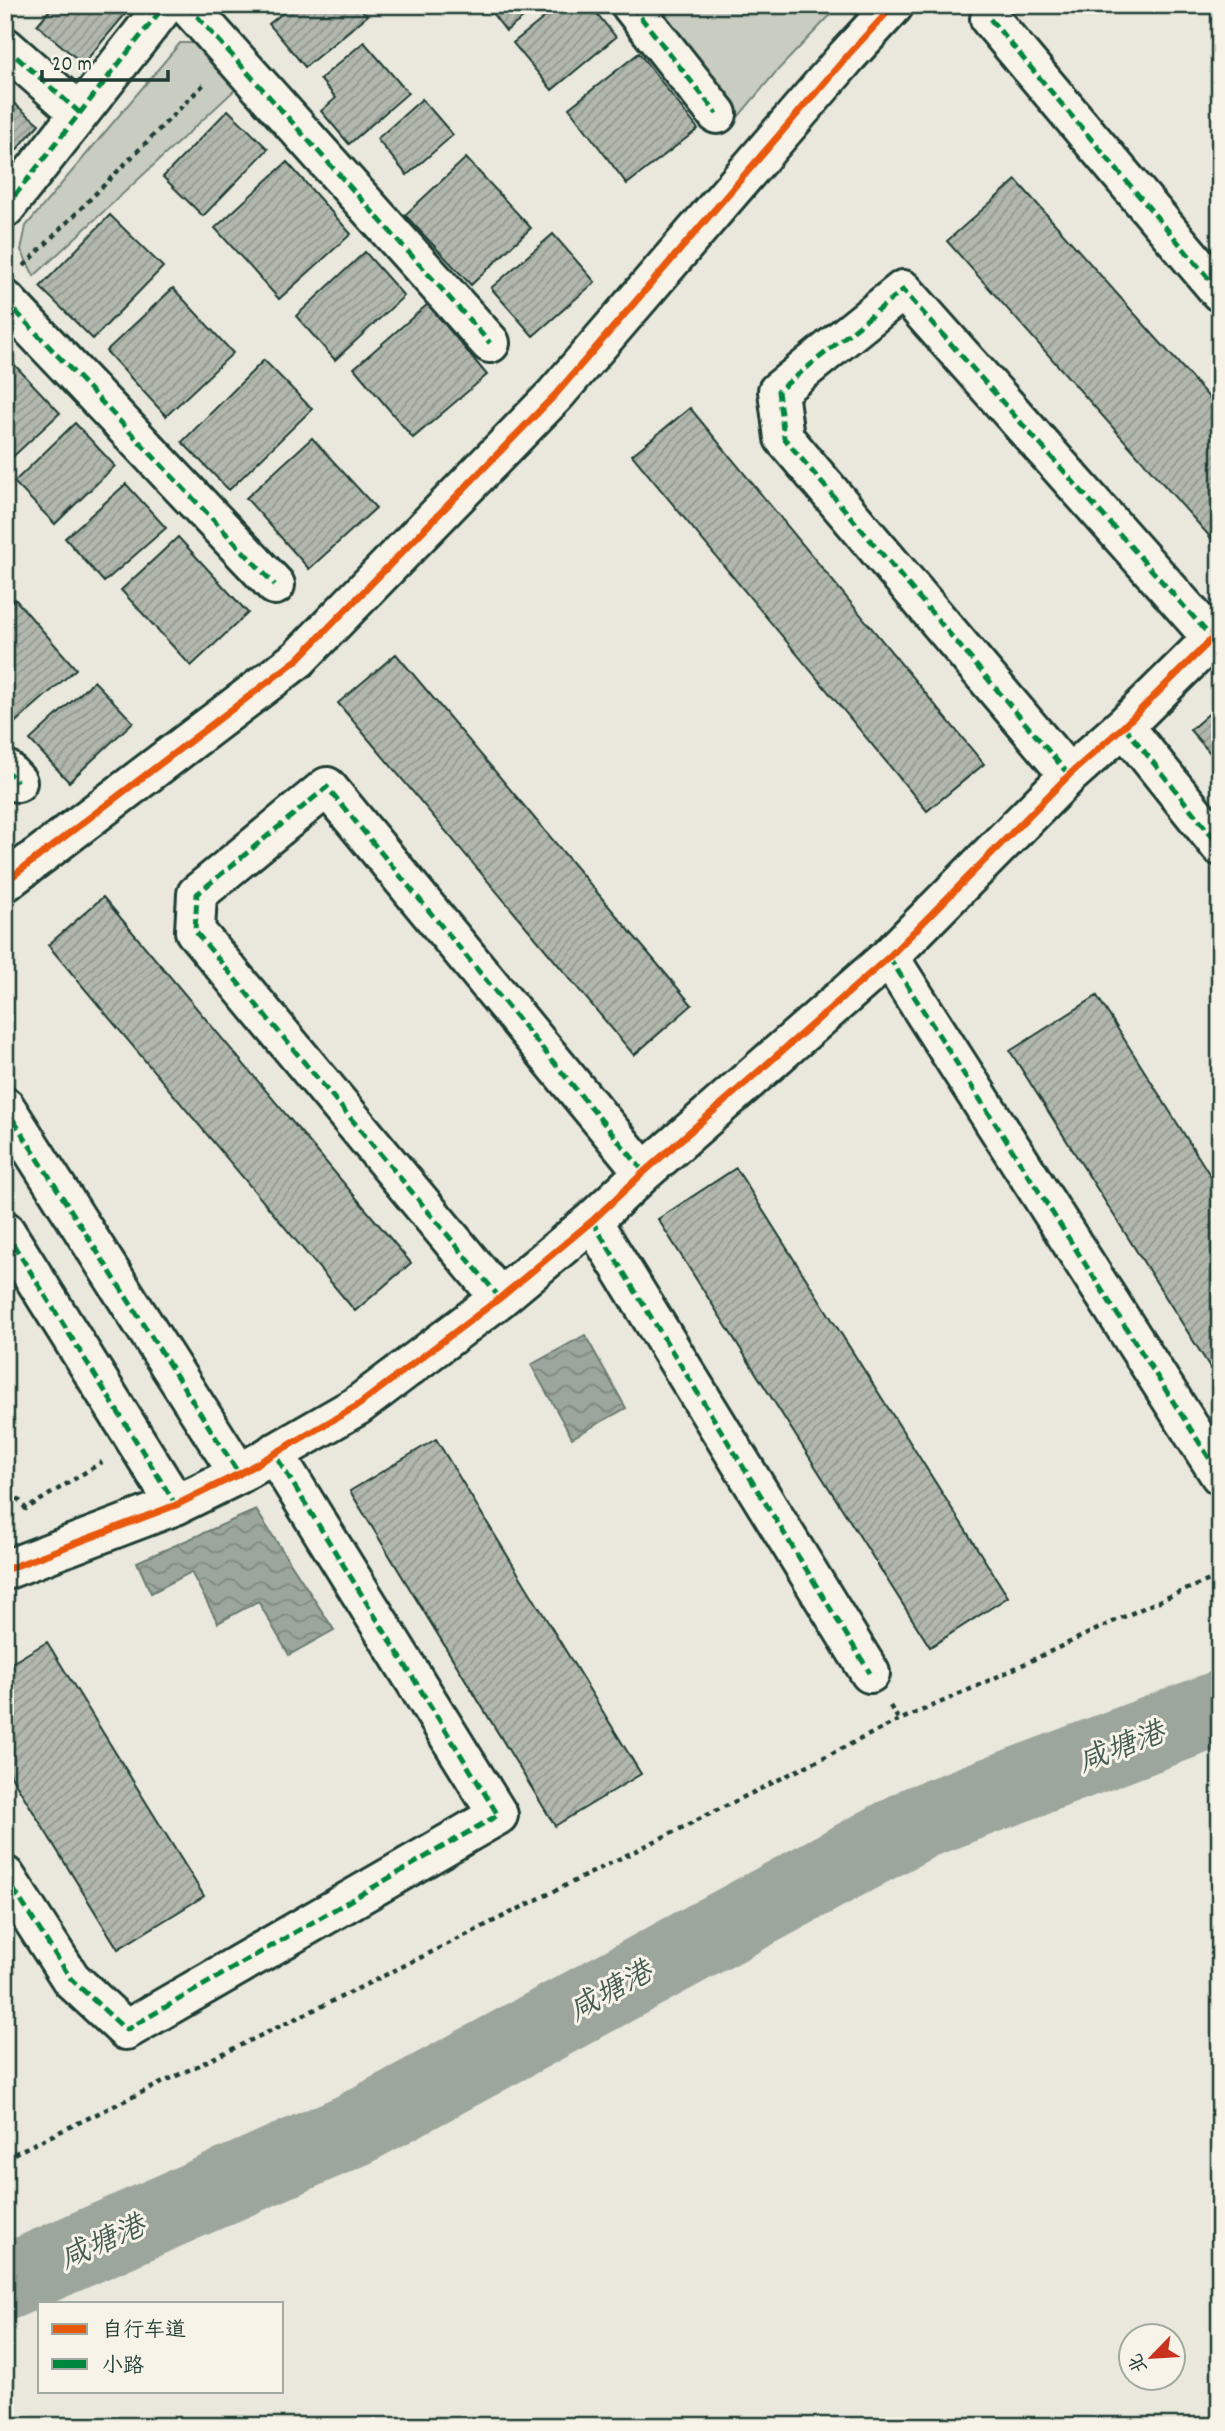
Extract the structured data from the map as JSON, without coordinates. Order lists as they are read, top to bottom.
{
  "water": ["咸塘港"],
  "legend": ["自行车道", "小路"],
  "scale_bar": "20 m",
  "north": "bottom left"
}
